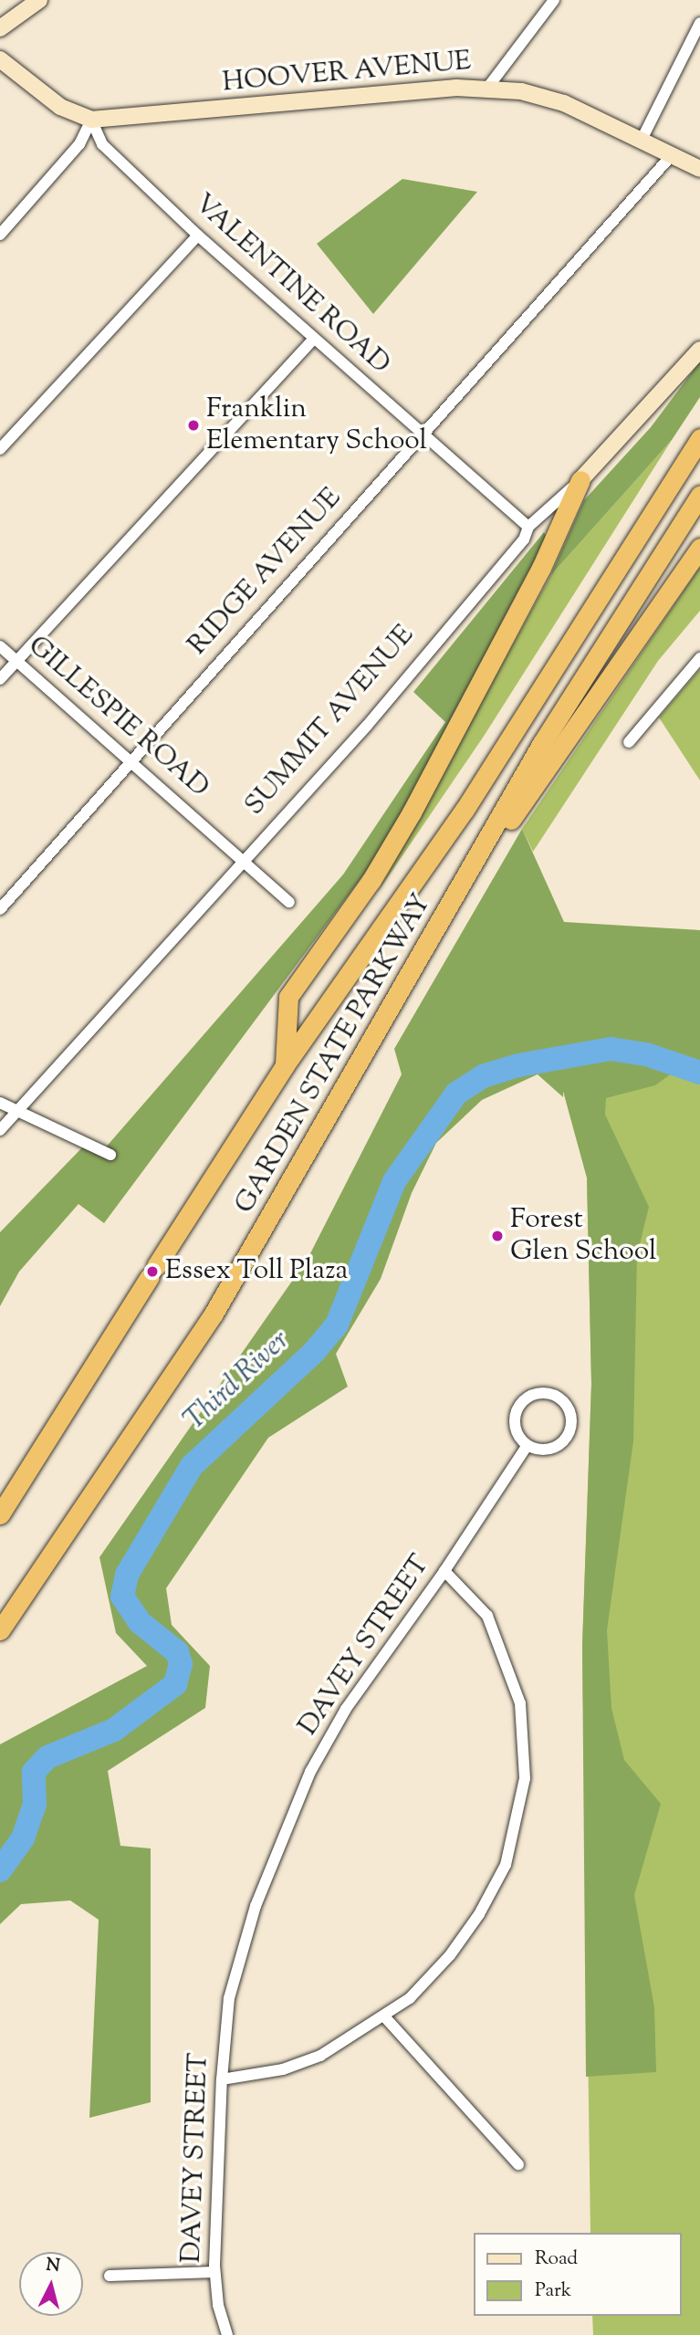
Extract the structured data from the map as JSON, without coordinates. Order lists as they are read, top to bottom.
{
  "streets": {
    "highway": ["GARDEN STATE PARKWAY"],
    "street": [
      "HOOVER AVENUE",
      "VALENTINE ROAD",
      "RIDGE AVENUE",
      "GILLESPIE ROAD",
      "SUMMIT AVENUE",
      "DAVEY STREET"
    ]
  },
  "crossings": [
    ["HOOVER AVENUE", "VALENTINE ROAD"],
    ["HOOVER AVENUE", "RIDGE AVENUE"],
    ["VALENTINE ROAD", "RIDGE AVENUE"],
    ["VALENTINE ROAD", "SUMMIT AVENUE"],
    ["RIDGE AVENUE", "GILLESPIE ROAD"],
    ["GILLESPIE ROAD", "SUMMIT AVENUE"]
  ],
  "water": ["Third River"],
  "places": ["Franklin Elementary School", "Forest Glen School", "Essex Toll Plaza"],
  "legend": ["Road", "Park"],
  "north": "top"
}
